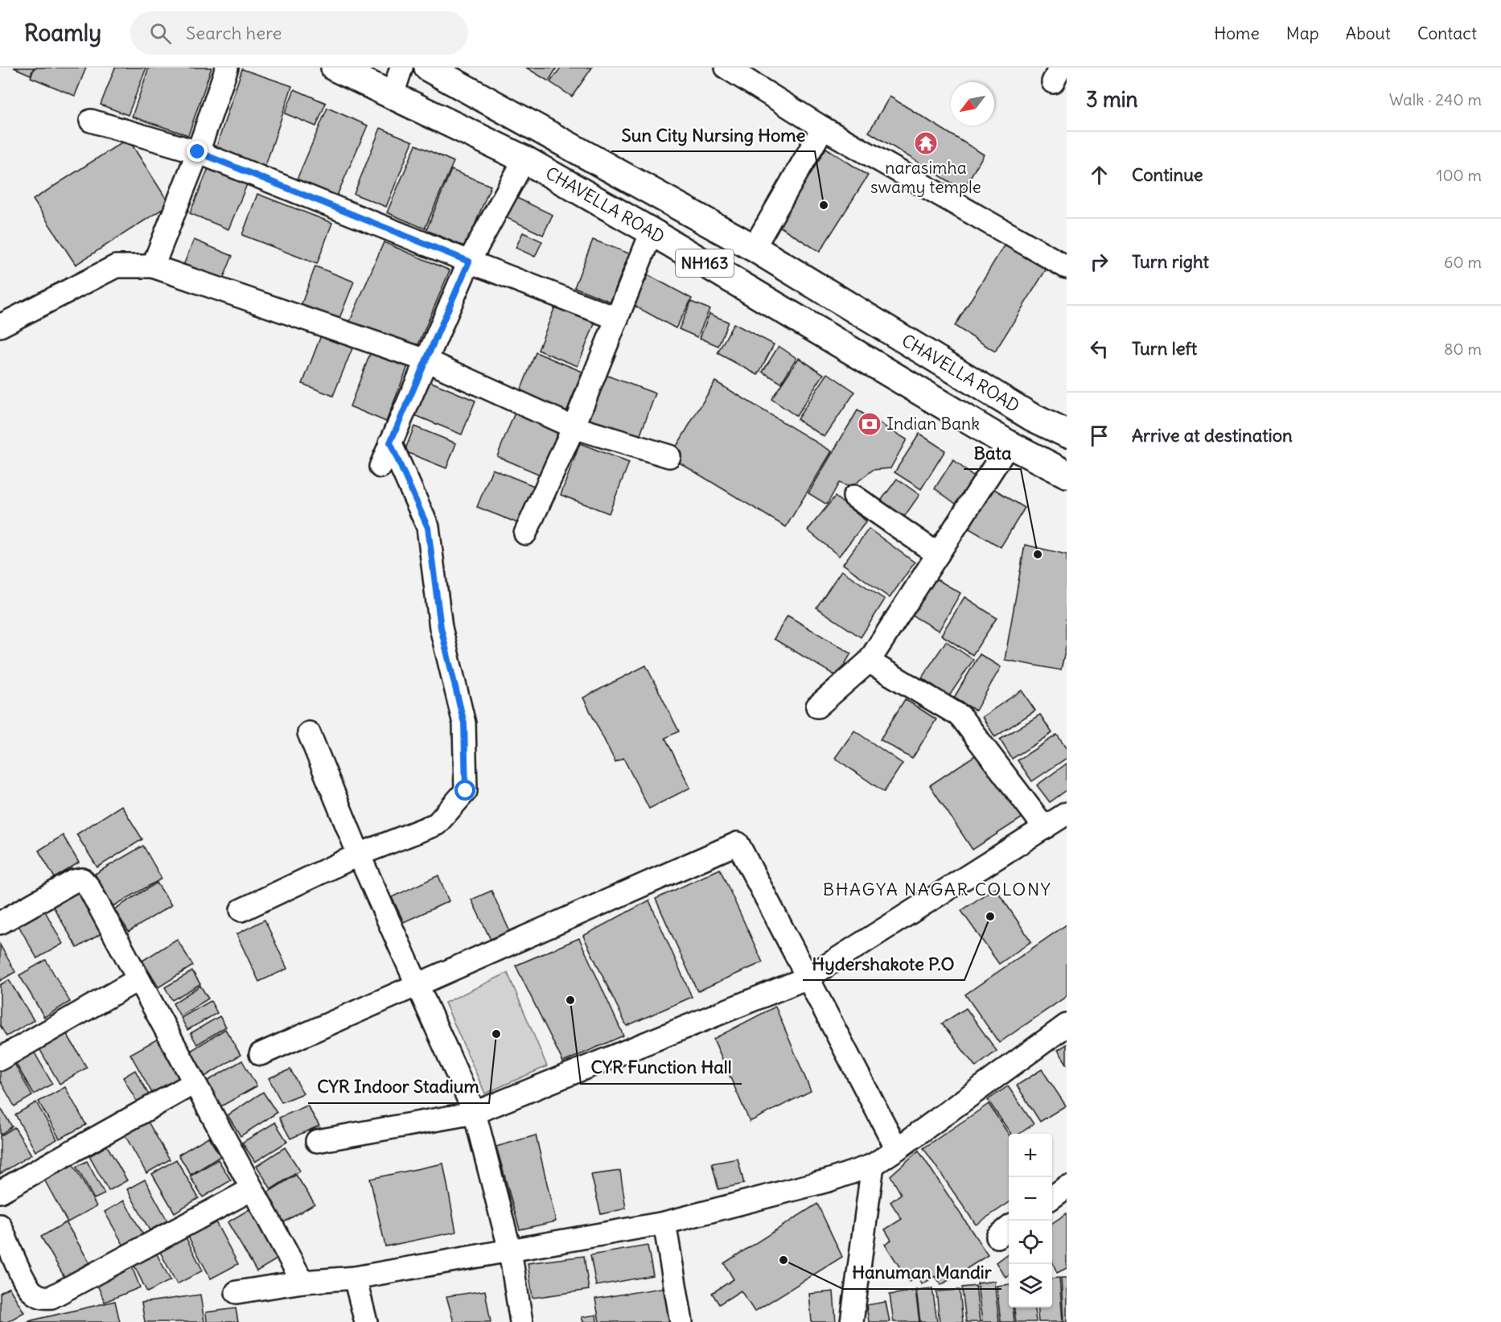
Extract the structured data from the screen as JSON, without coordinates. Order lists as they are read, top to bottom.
{
  "streets": {
    "highway": ["CHAVELLA ROAD", "NH163"]
  },
  "districts": ["BHAGYA NAGAR COLONY"],
  "places": {
    "temple": ["narasimha swamy temple"],
    "other": [
      "Sun City Nursing Home",
      "Bata",
      "Hydershakote P.O",
      "CYR Function Hall",
      "CYR Indoor Stadium",
      "Hanuman Mandir"
    ],
    "bank": ["Indian Bank"]
  },
  "north": "bottom left",
  "page": {
    "header": "Roamly",
    "search": "Search here",
    "nav": [
      "Home",
      "Map",
      "About",
      "Contact"
    ],
    "heading": ["3 min", "Walk · 240 m"],
    "list": [
      ["Continue", "100 m"],
      ["Turn right", "60 m"],
      ["Turn left", "80 m"],
      "Arrive at destination"
    ],
    "map_buttons": ["+", "−"]
  }
}
